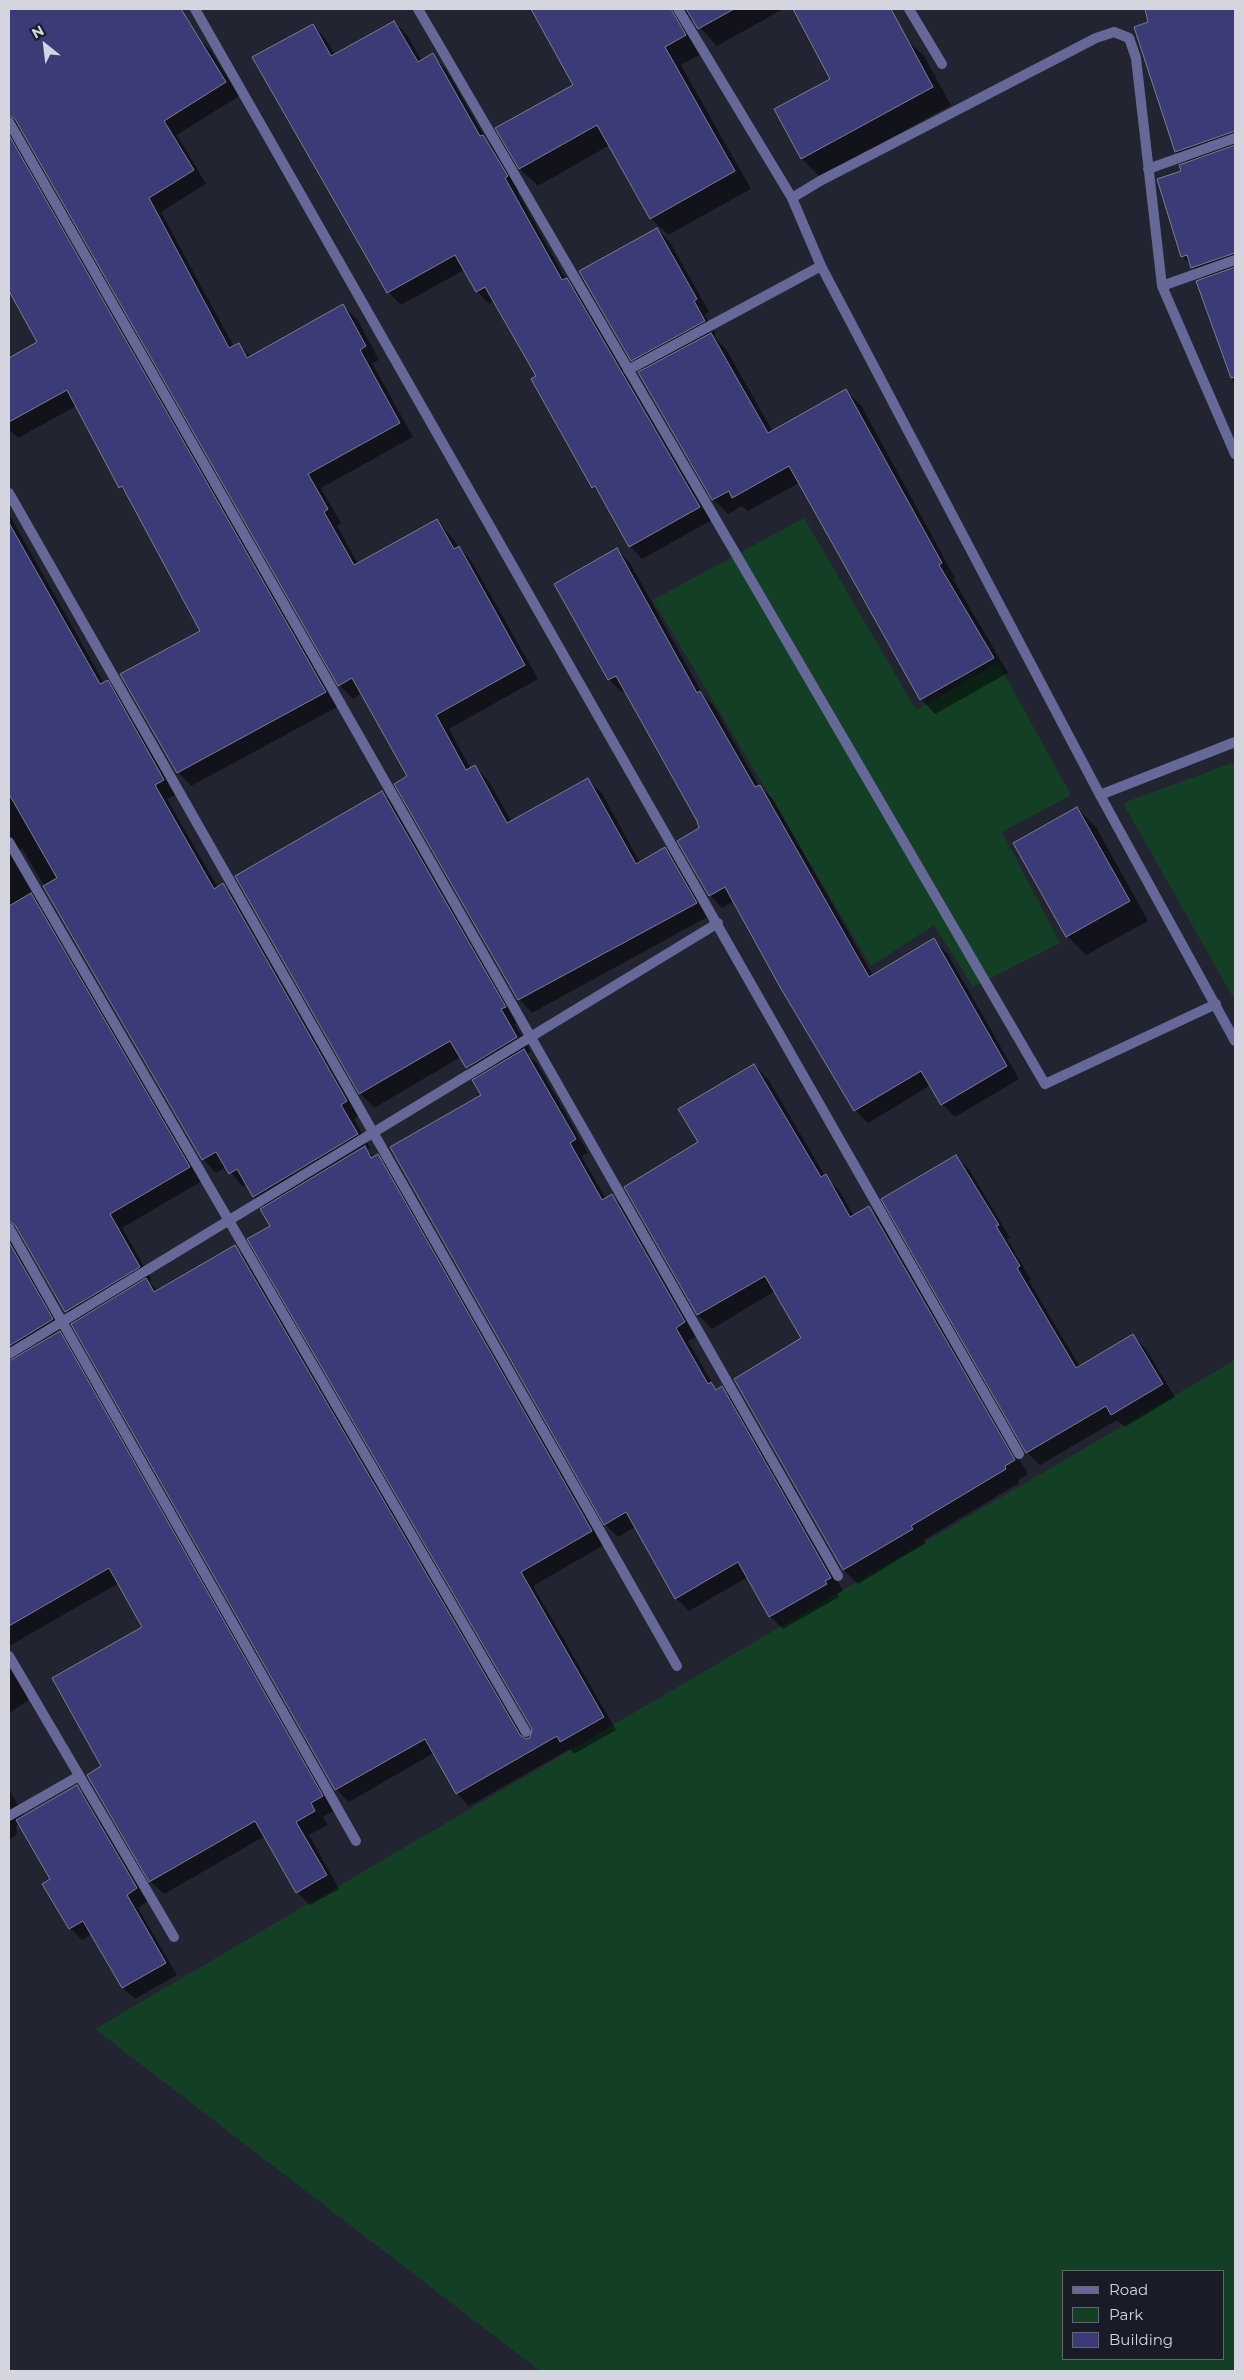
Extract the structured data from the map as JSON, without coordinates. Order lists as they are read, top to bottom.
{
  "legend": ["Road", "Park", "Building"],
  "north": "top left"
}
